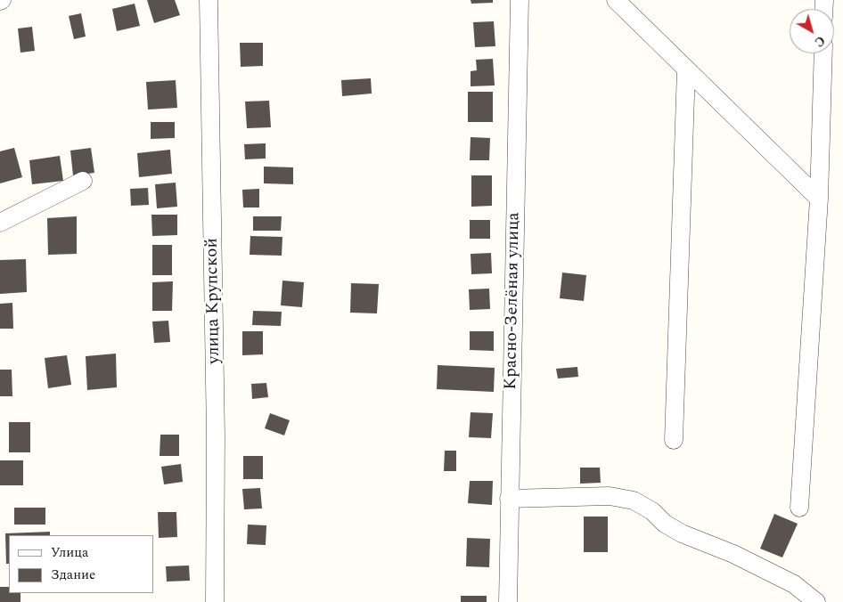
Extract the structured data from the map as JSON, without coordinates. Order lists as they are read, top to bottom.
{
  "streets": {
    "street": ["улица Крупской", "Красно-Зелёная улица"]
  },
  "legend": ["Улица", "Здание"],
  "north": "bottom right"
}
